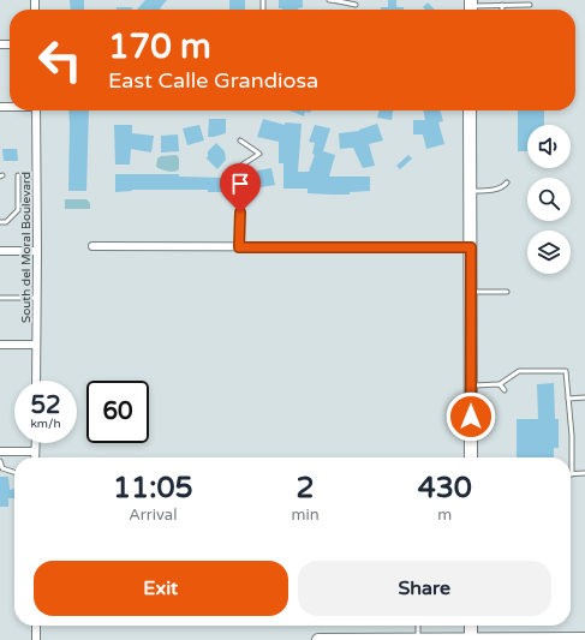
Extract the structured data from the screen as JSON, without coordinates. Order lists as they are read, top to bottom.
{
  "streets": {
    "street": ["South del Moral Boulevard"]
  },
  "page": {
    "turn": ["170 m", "East Calle Grandiosa"],
    "speed": "52 km/h",
    "limit": "60",
    "eta": [
      "11:05",
      "Arrival",
      "2",
      "min",
      "430",
      "m"
    ],
    "buttons": ["Exit", "Share"]
  }
}
